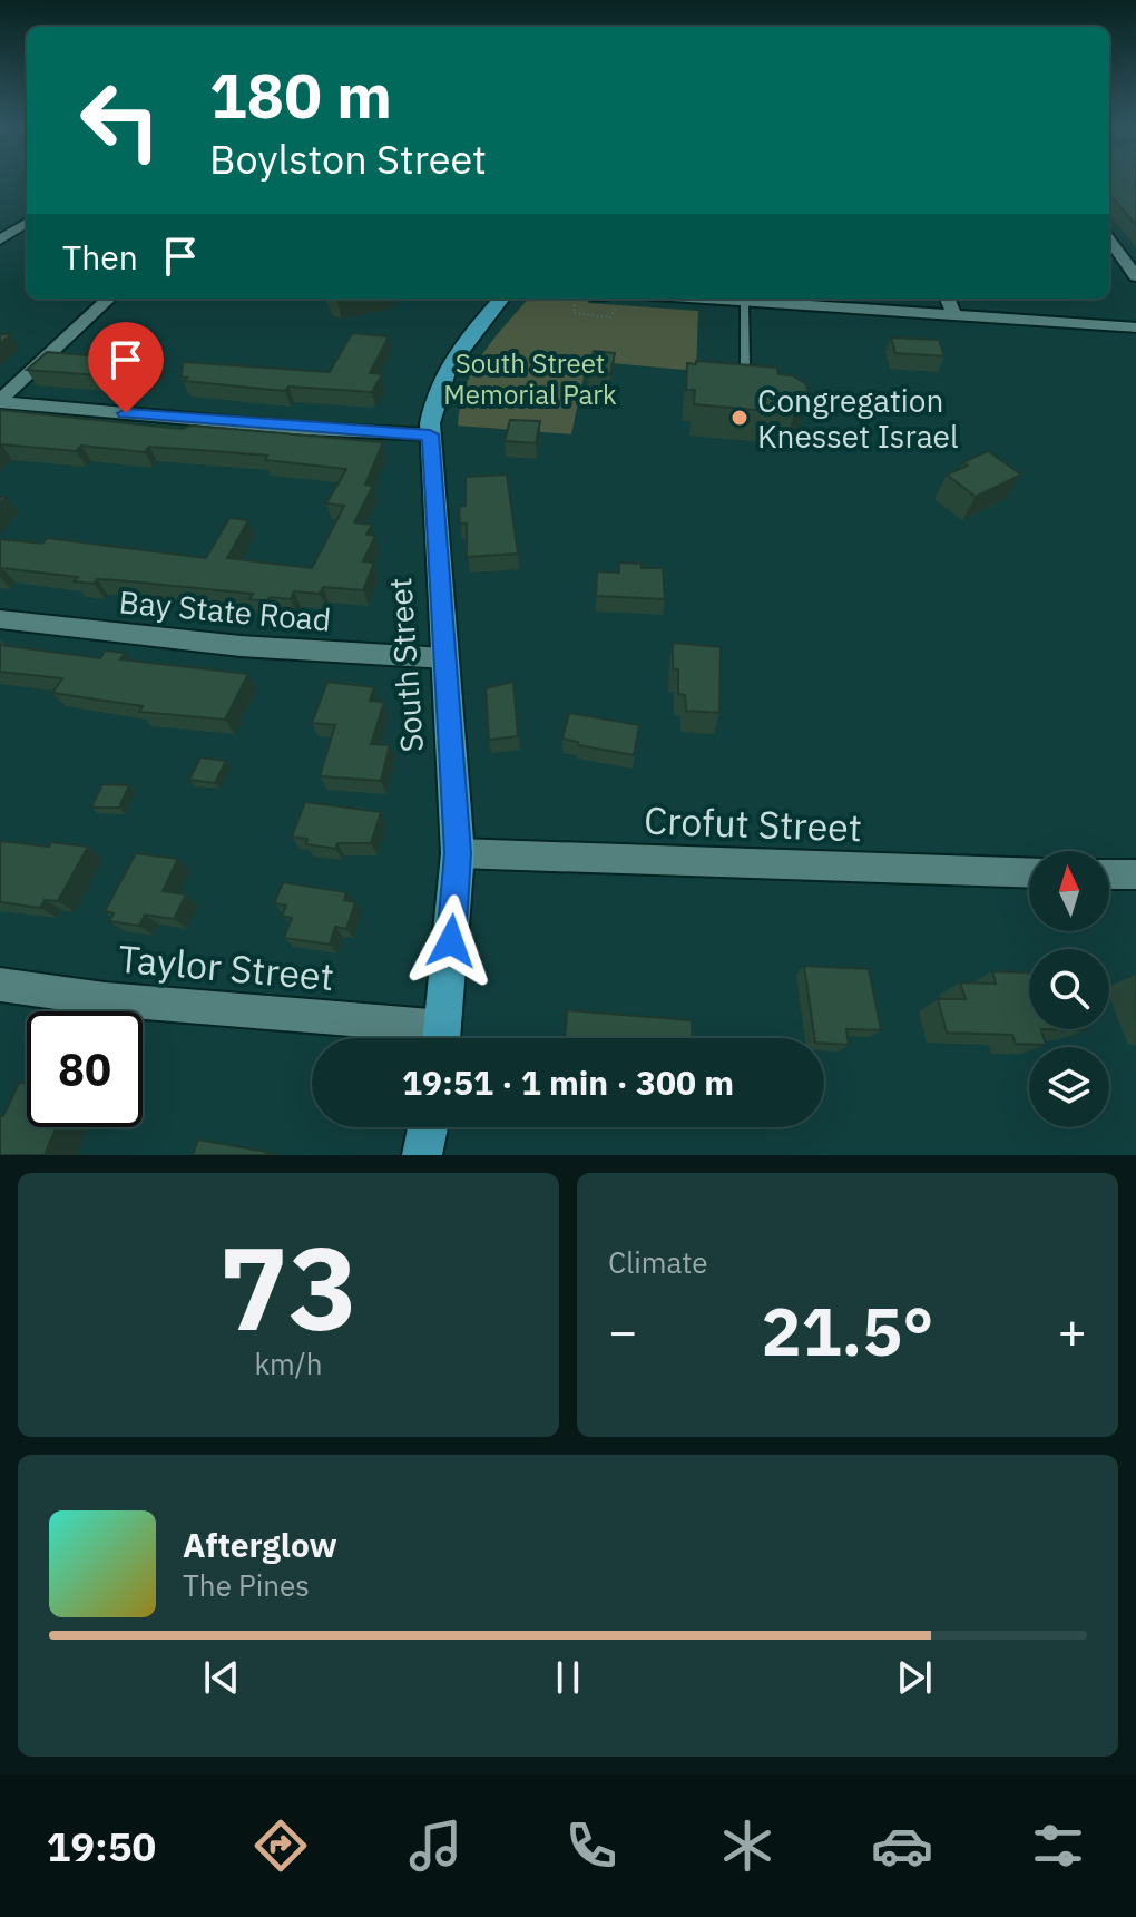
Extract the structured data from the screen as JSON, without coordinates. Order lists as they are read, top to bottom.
{
  "streets": {
    "highway": ["South Street"],
    "street": ["Bay State Road", "Crofut Street", "Taylor Street"]
  },
  "crossings": [
    ["Bay State Road", "South Street"],
    ["South Street", "Crofut Street"]
  ],
  "parks": ["South Street Memorial Park"],
  "places": ["Congregation Knesset Israel"],
  "north": "top",
  "page": {
    "turn": ["180 m", "Boylston Street"],
    "then": "Then",
    "limit": "80",
    "trip": "19:51 · 1 min · 300 m",
    "tile": [
      ["73", "km/h"],
      "Climate"
    ],
    "heat": ["−", "21.5°", "+"],
    "song": ["Afterglow", "The Pines"],
    "tabs": "19:50"
  }
}
